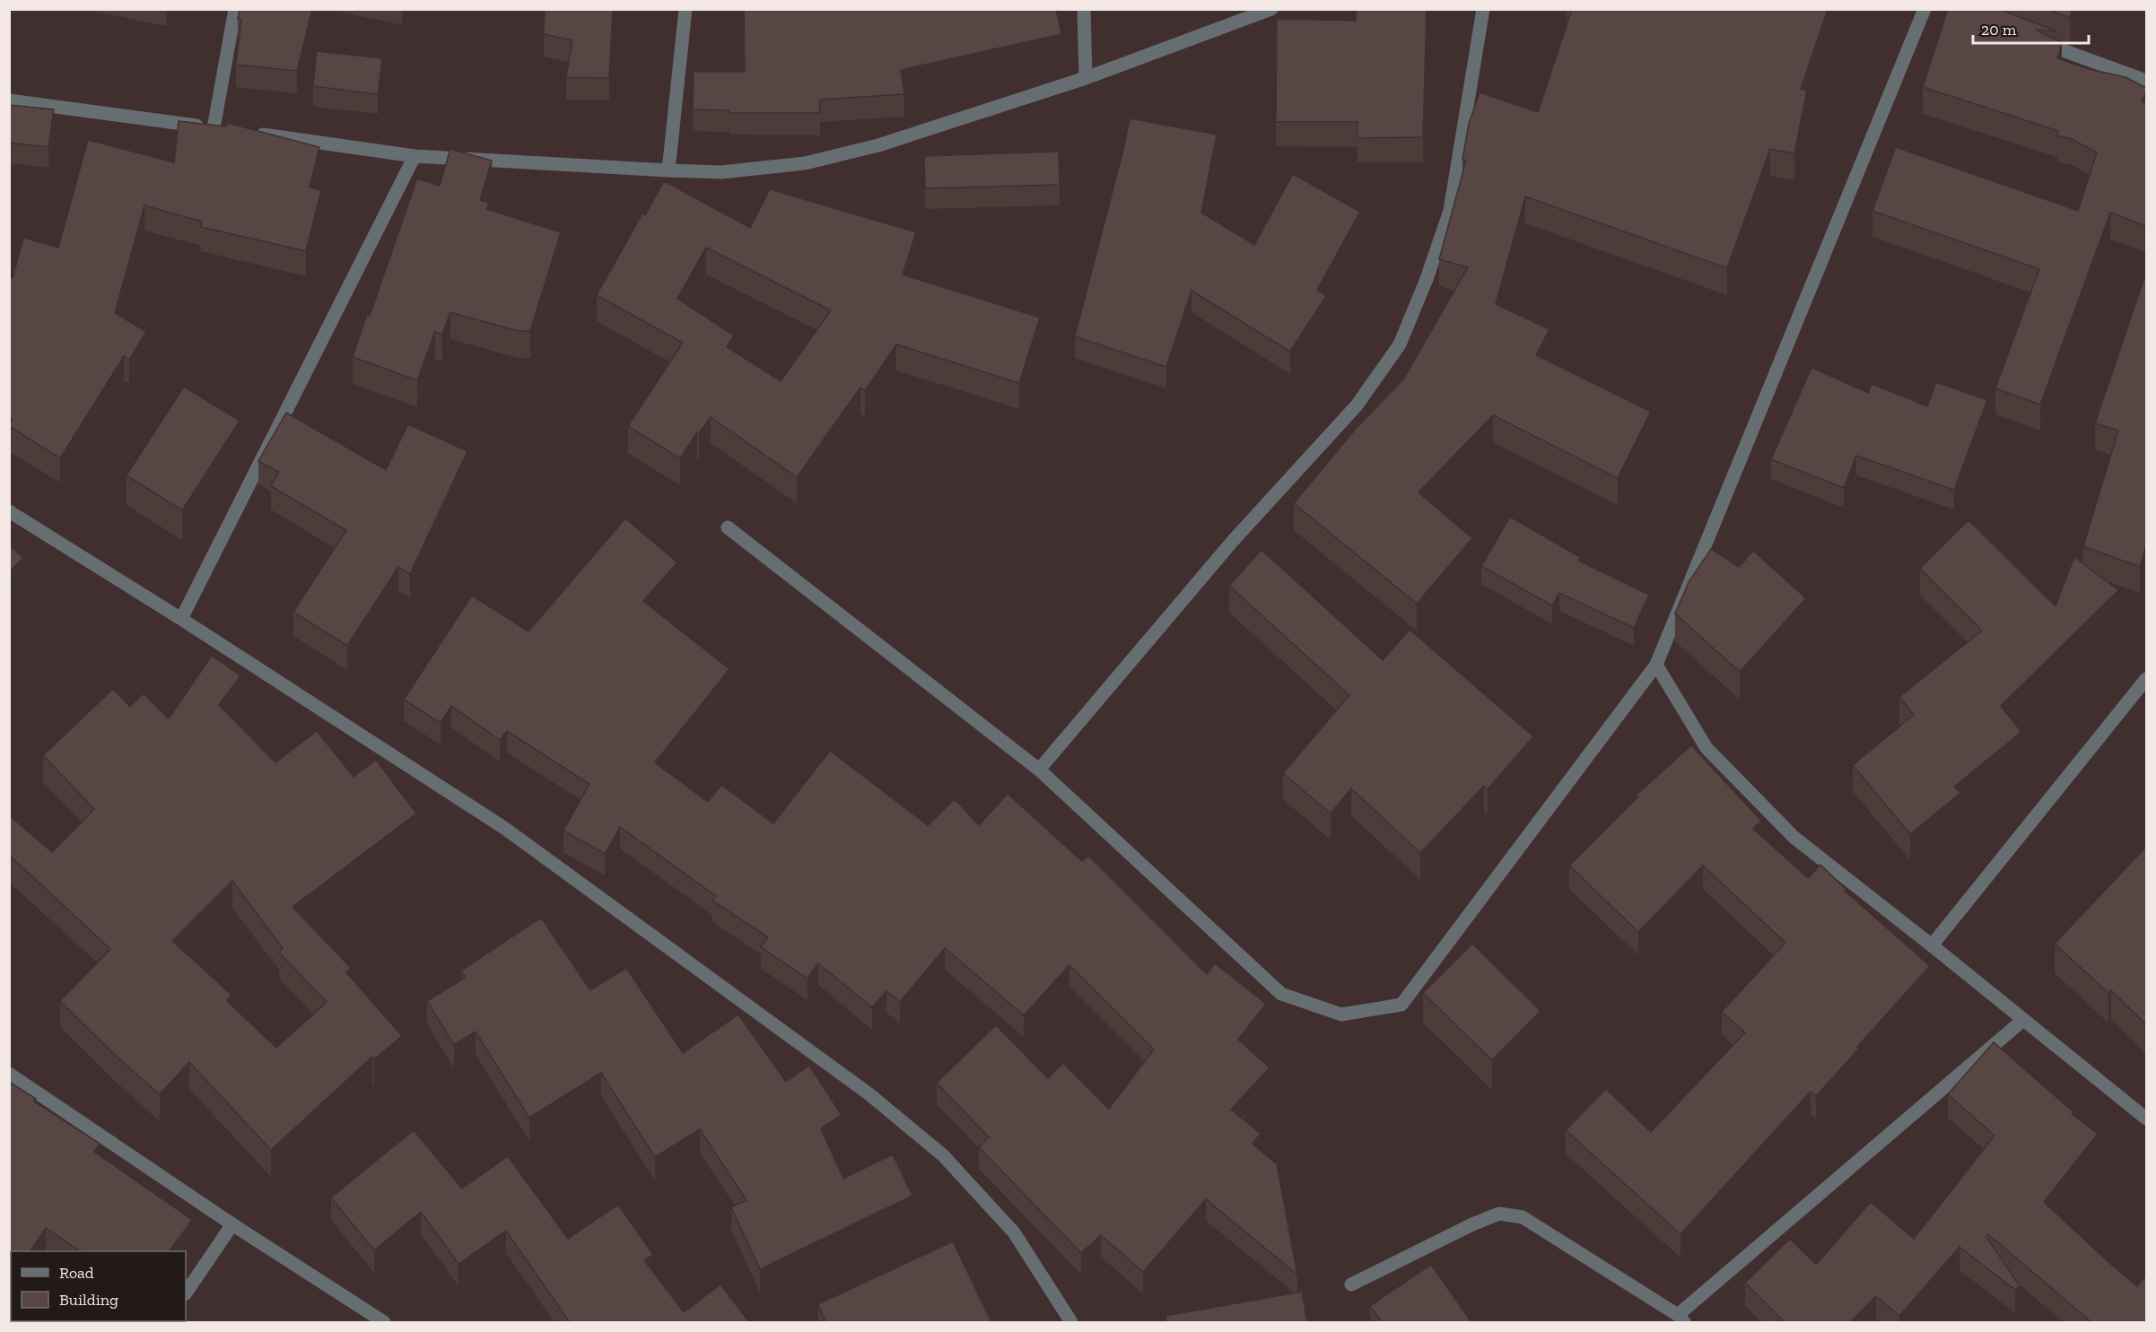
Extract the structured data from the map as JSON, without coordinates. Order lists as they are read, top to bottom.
{
  "legend": ["Road", "Building"],
  "scale_bar": "20 m"
}
